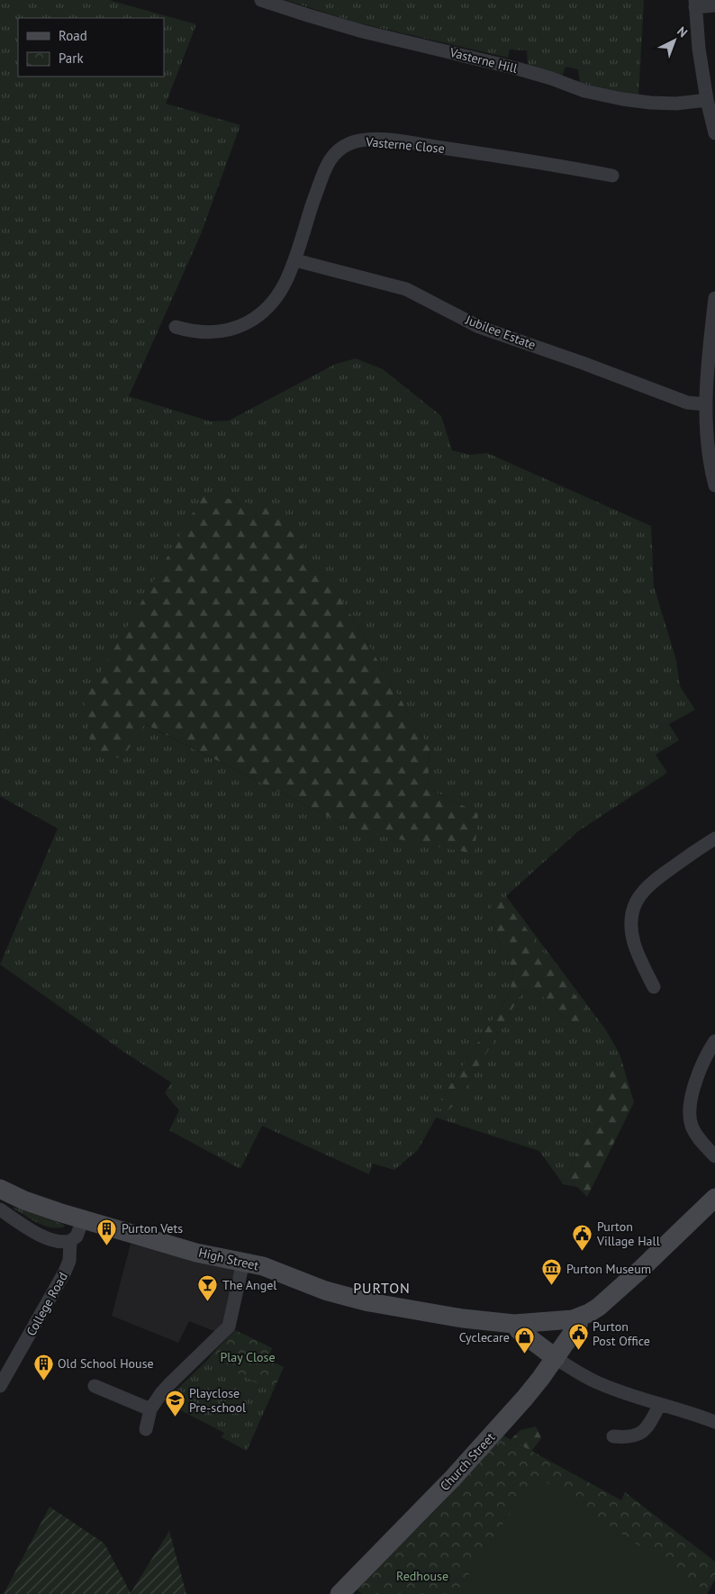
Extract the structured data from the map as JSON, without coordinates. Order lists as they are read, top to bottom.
{
  "streets": {
    "street": [
      "Vasterne Hill",
      "Vasterne Close",
      "Jubilee Estate",
      "High Street",
      "College Road",
      "Church Street"
    ]
  },
  "crossings": [
    ["Vasterne Close", "Jubilee Estate"],
    ["High Street", "College Road"],
    ["High Street", "Church Street"]
  ],
  "districts": ["PURTON"],
  "parks": ["Play Close", "Redhouse"],
  "places": {
    "building": ["Purton Vets", "Old School House"],
    "public building": ["Purton Village Hall", "Purton Post Office"],
    "museum": ["Purton Museum"],
    "bar": ["The Angel"],
    "shop": ["Cyclecare"],
    "school or university": ["Playclose Pre-school"]
  },
  "legend": ["Road", "Park"],
  "north": "top right"
}
